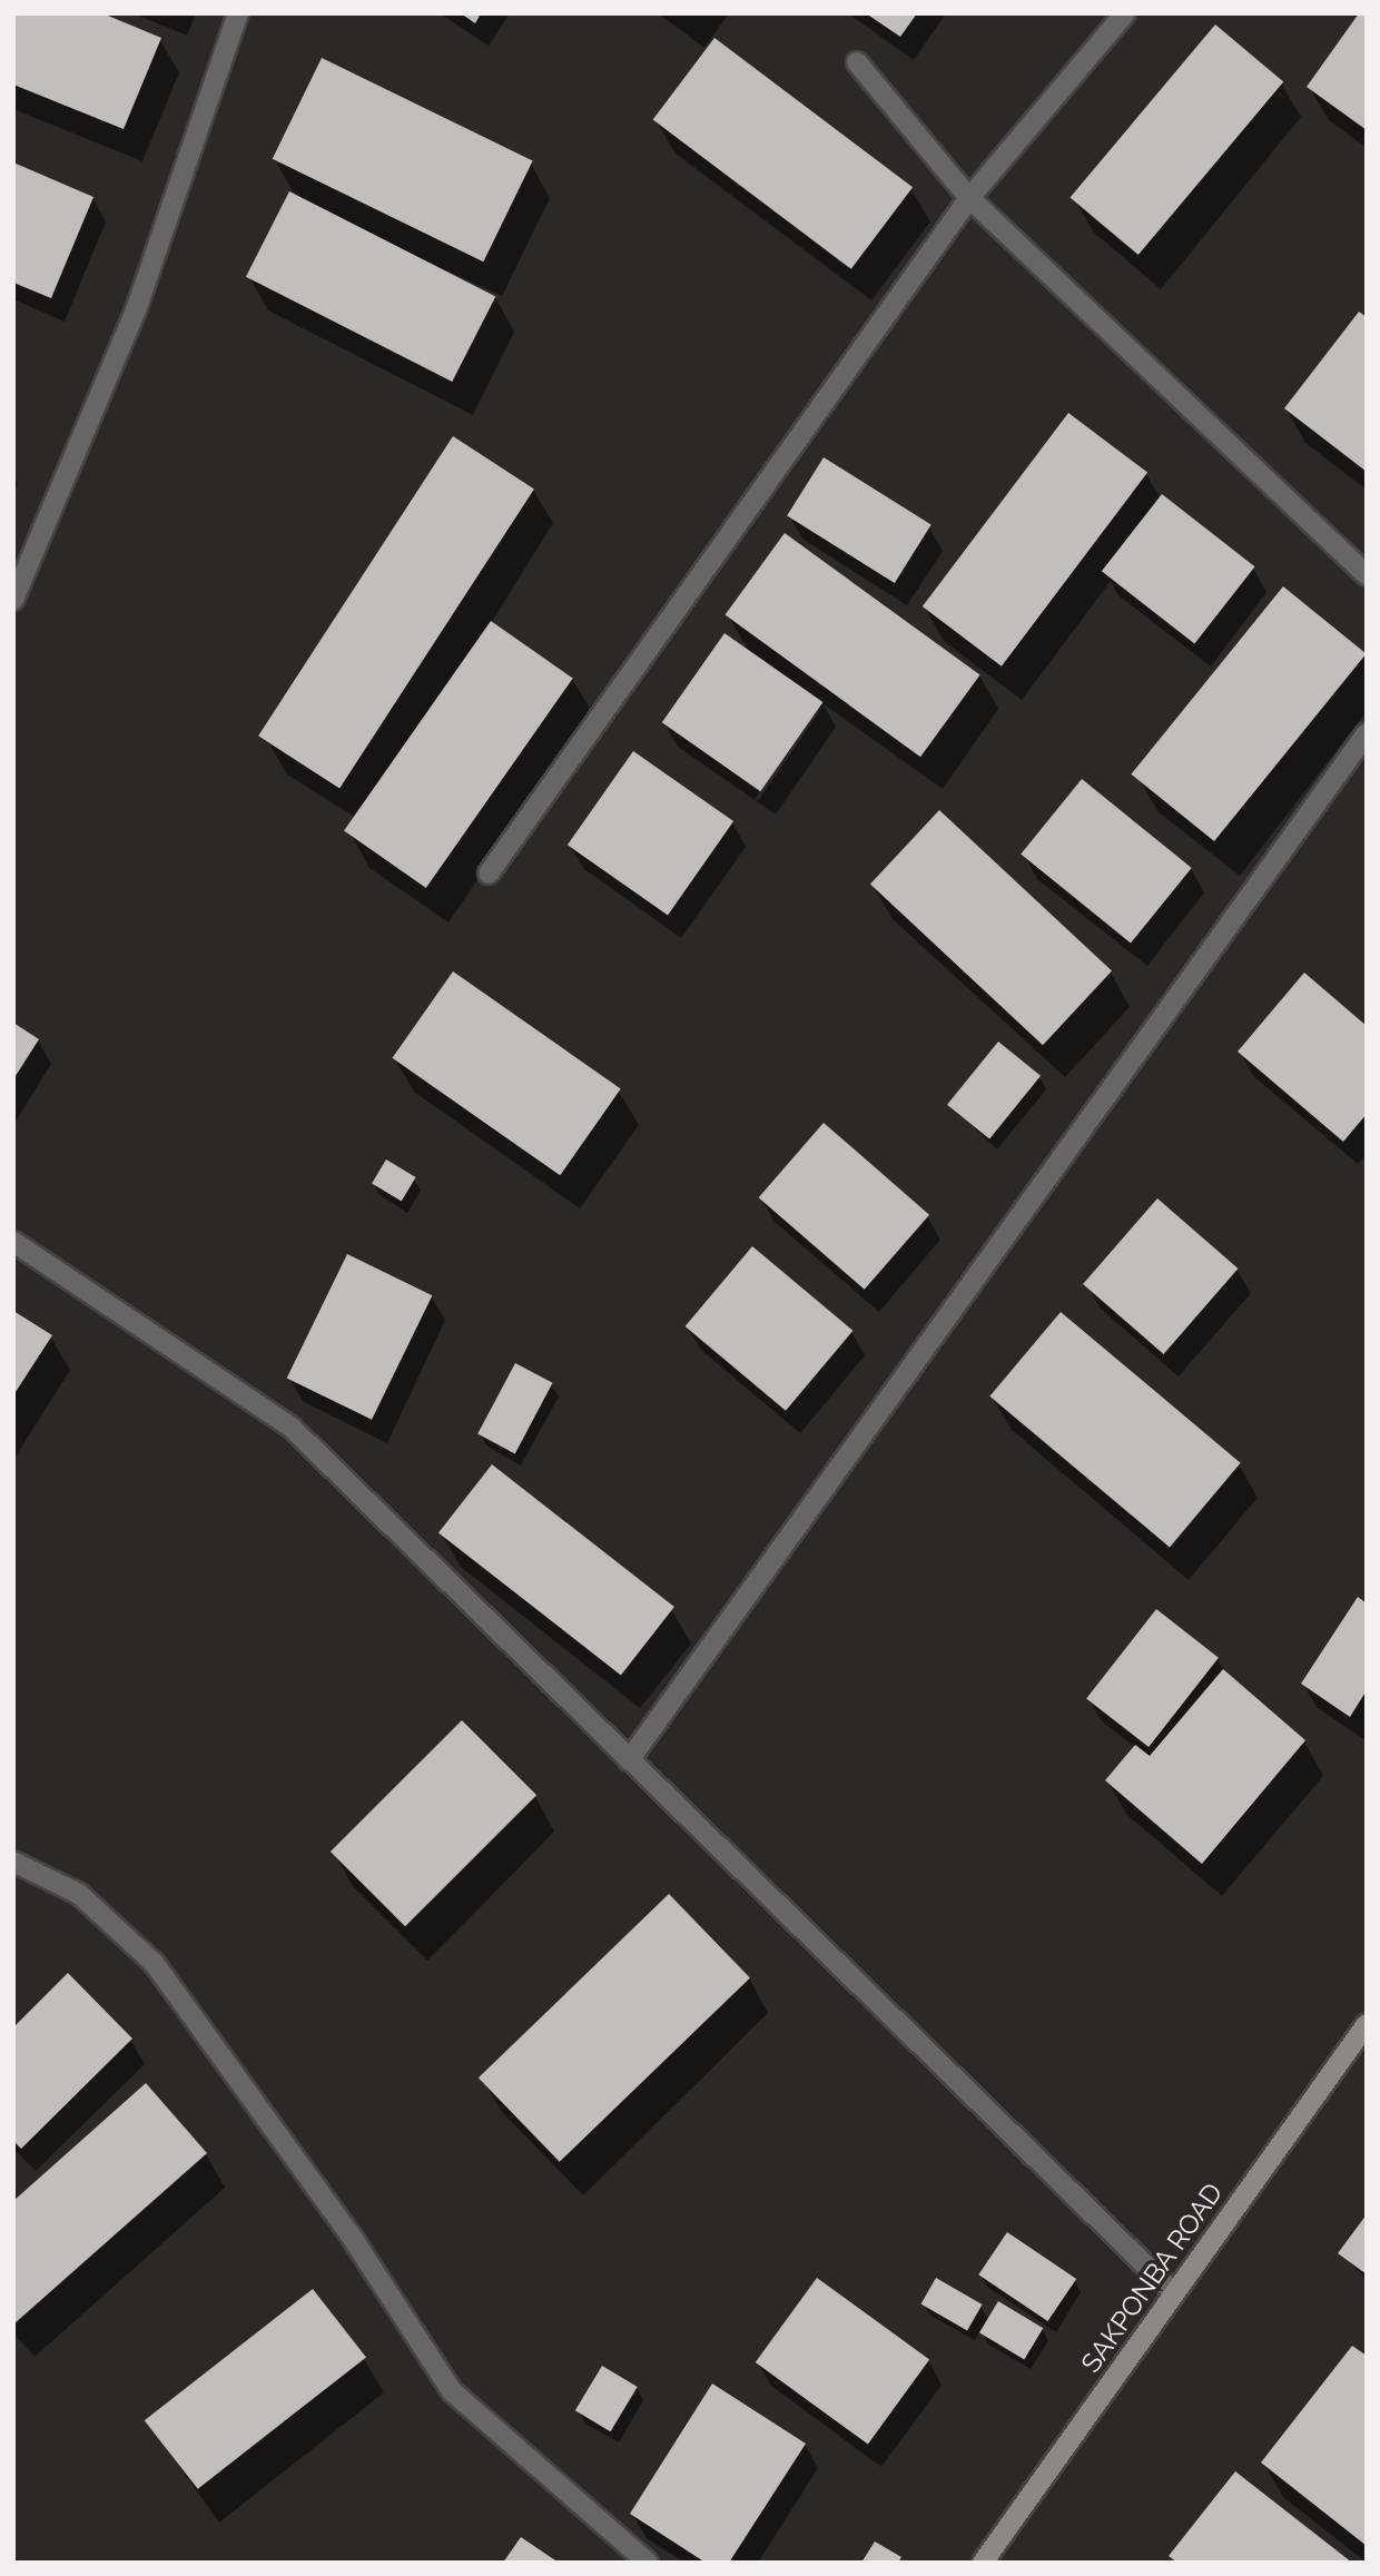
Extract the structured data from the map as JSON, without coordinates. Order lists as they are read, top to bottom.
{
  "streets": {
    "main road": ["SAKPONBA ROAD"]
  }
}
